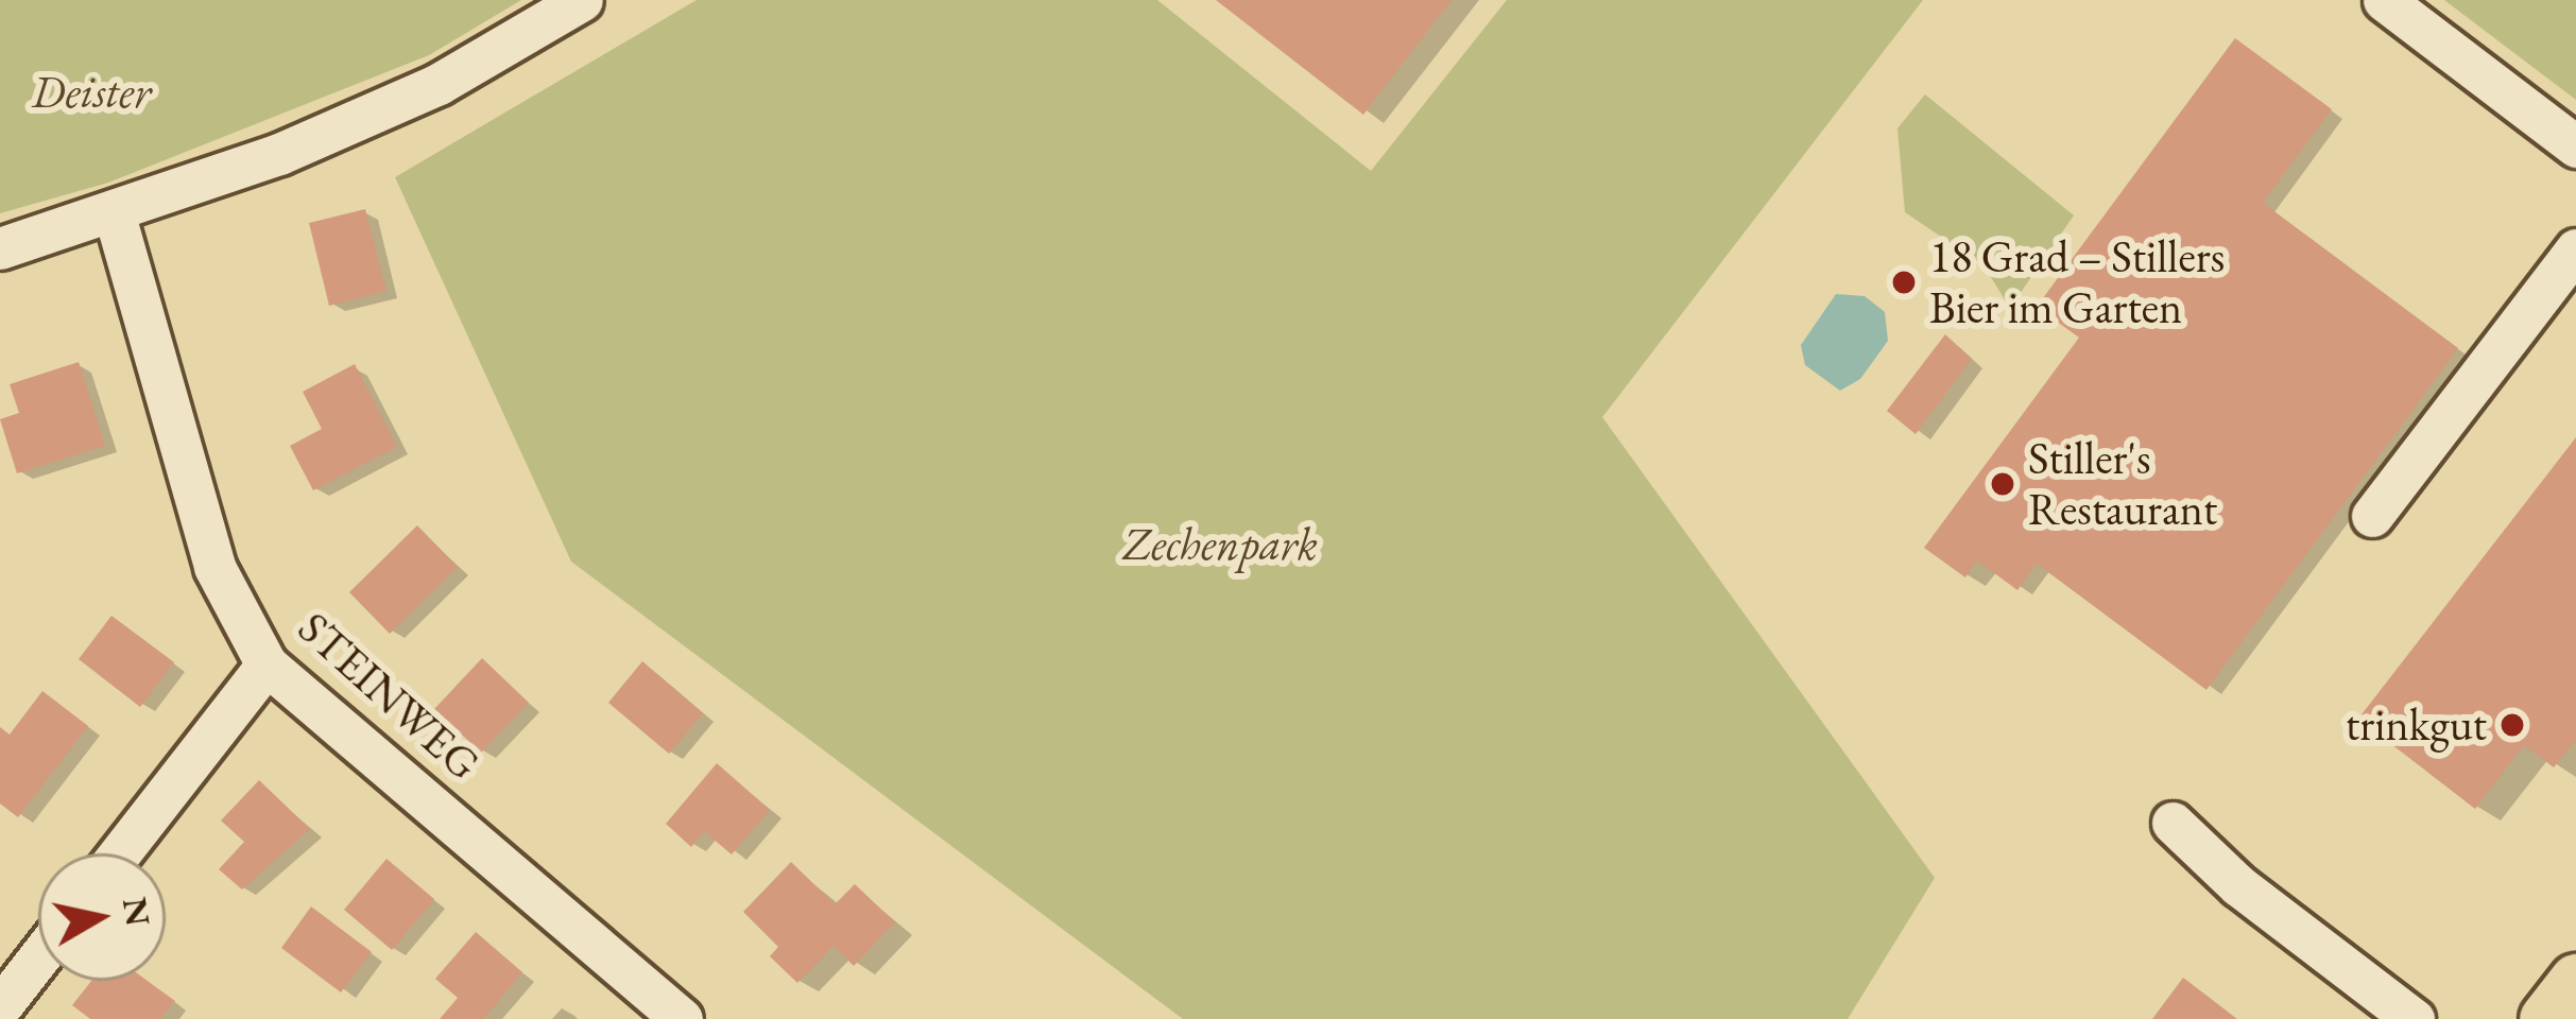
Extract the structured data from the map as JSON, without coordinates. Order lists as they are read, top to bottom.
{
  "streets": {
    "street": ["STEINWEG"]
  },
  "parks": ["Deister", "Zechenpark"],
  "places": ["18 Grad – Stillers Bier im Garten", "Stiller's Restaurant", "trinkgut"],
  "north": "right"
}
